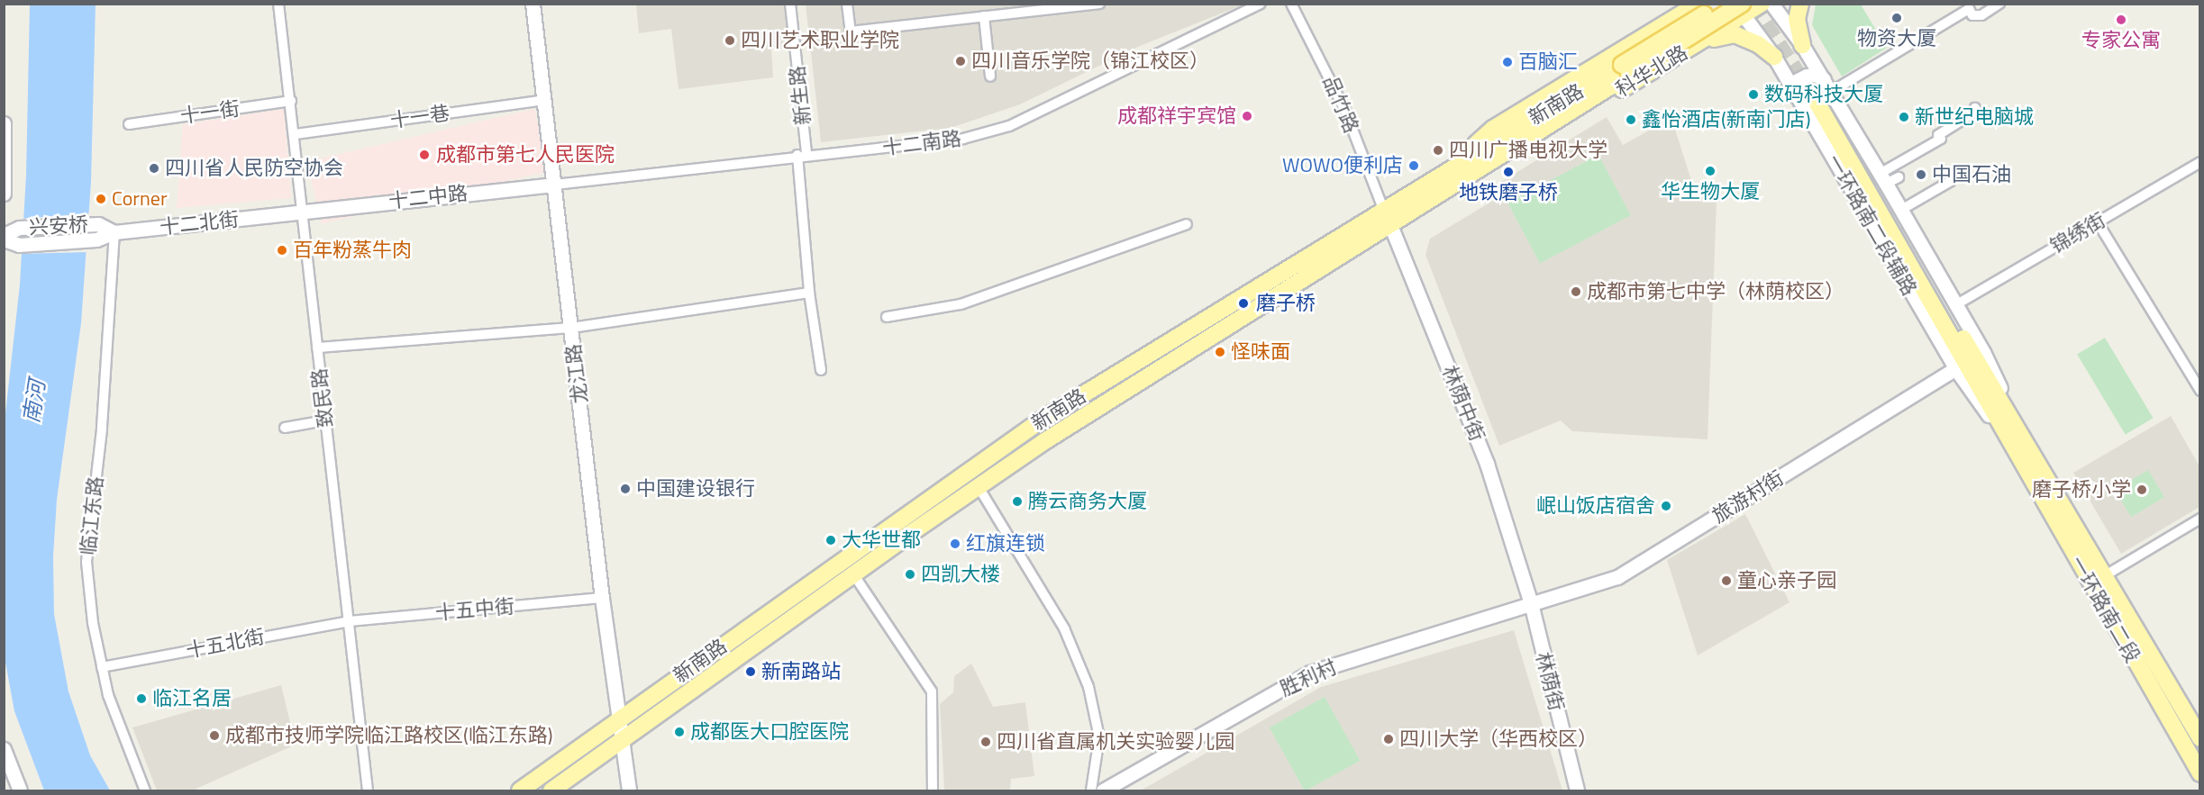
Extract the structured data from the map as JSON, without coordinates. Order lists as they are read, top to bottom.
{
  "streets": {
    "main road": ["科华北路", "新南路", "一环路南二段"],
    "street": [
      "新生路",
      "品竹路",
      "十一街",
      "十一巷",
      "十二南路",
      "十二中路",
      "十二北街",
      "一环路南二段辅路",
      "兴安桥",
      "锦绣街",
      "龙江路",
      "致民路",
      "林荫中街",
      "旅游村街",
      "临江东路",
      "十五中街",
      "十五北街",
      "胜利村",
      "林荫街"
    ]
  },
  "crossings": [
    ["科华北路", "新南路"],
    ["科华北路", "一环路南二段辅路"],
    ["新生路", "十二南路"],
    ["品竹路", "新南路"],
    ["品竹路", "林荫中街"],
    ["新南路", "龙江路"],
    ["新南路", "林荫中街"],
    ["十一街", "致民路"],
    ["十一巷", "龙江路"],
    ["十一巷", "致民路"],
    ["十二南路", "十二中路"],
    ["十二南路", "龙江路"],
    ["十二中路", "十二北街"],
    ["十二中路", "龙江路"],
    ["十二中路", "致民路"],
    ["十二北街", "兴安桥"],
    ["十二北街", "致民路"],
    ["十二北街", "临江东路"],
    ["一环路南二段辅路", "锦绣街"],
    ["一环路南二段辅路", "旅游村街"],
    ["一环路南二段辅路", "一环路南二段"],
    ["兴安桥", "临江东路"],
    ["龙江路", "十五中街"],
    ["致民路", "十五中街"],
    ["致民路", "十五北街"],
    ["林荫中街", "旅游村街"],
    ["林荫中街", "胜利村"],
    ["林荫中街", "林荫街"],
    ["旅游村街", "胜利村"],
    ["旅游村街", "林荫街"],
    ["临江东路", "十五北街"],
    ["十五中街", "十五北街"],
    ["胜利村", "林荫街"]
  ],
  "water": ["南河"],
  "places": [
    "物资大厦",
    "专家公寓",
    "四川艺术职业学院",
    "四川音乐学院（锦江校区）",
    "百脑汇",
    "数码科技大厦",
    "成都祥宇宾馆",
    "新世纪电脑城",
    "鑫怡酒店(新南门店)",
    "四川广播电视大学",
    "成都市第七人民医院",
    "WOWO便利店",
    "四川省人民防空协会",
    "华生物大厦",
    "地铁磨子桥",
    "中国石油",
    "Corner",
    "百年粉蒸牛肉",
    "成都市第七中学（林荫校区）",
    "磨子桥",
    "怪味面",
    "中国建设银行",
    "磨子桥小学",
    "腾云商务大厦",
    "岷山饭店宿舍",
    "大华世都",
    "红旗连锁",
    "四凯大楼",
    "童心亲子园",
    "新南路站",
    "临江名居",
    "成都医大口腔医院",
    "成都市技师学院临江路校区(临江东路)",
    "四川大学（华西校区）",
    "四川省直属机关实验婴儿园"
  ]
}
